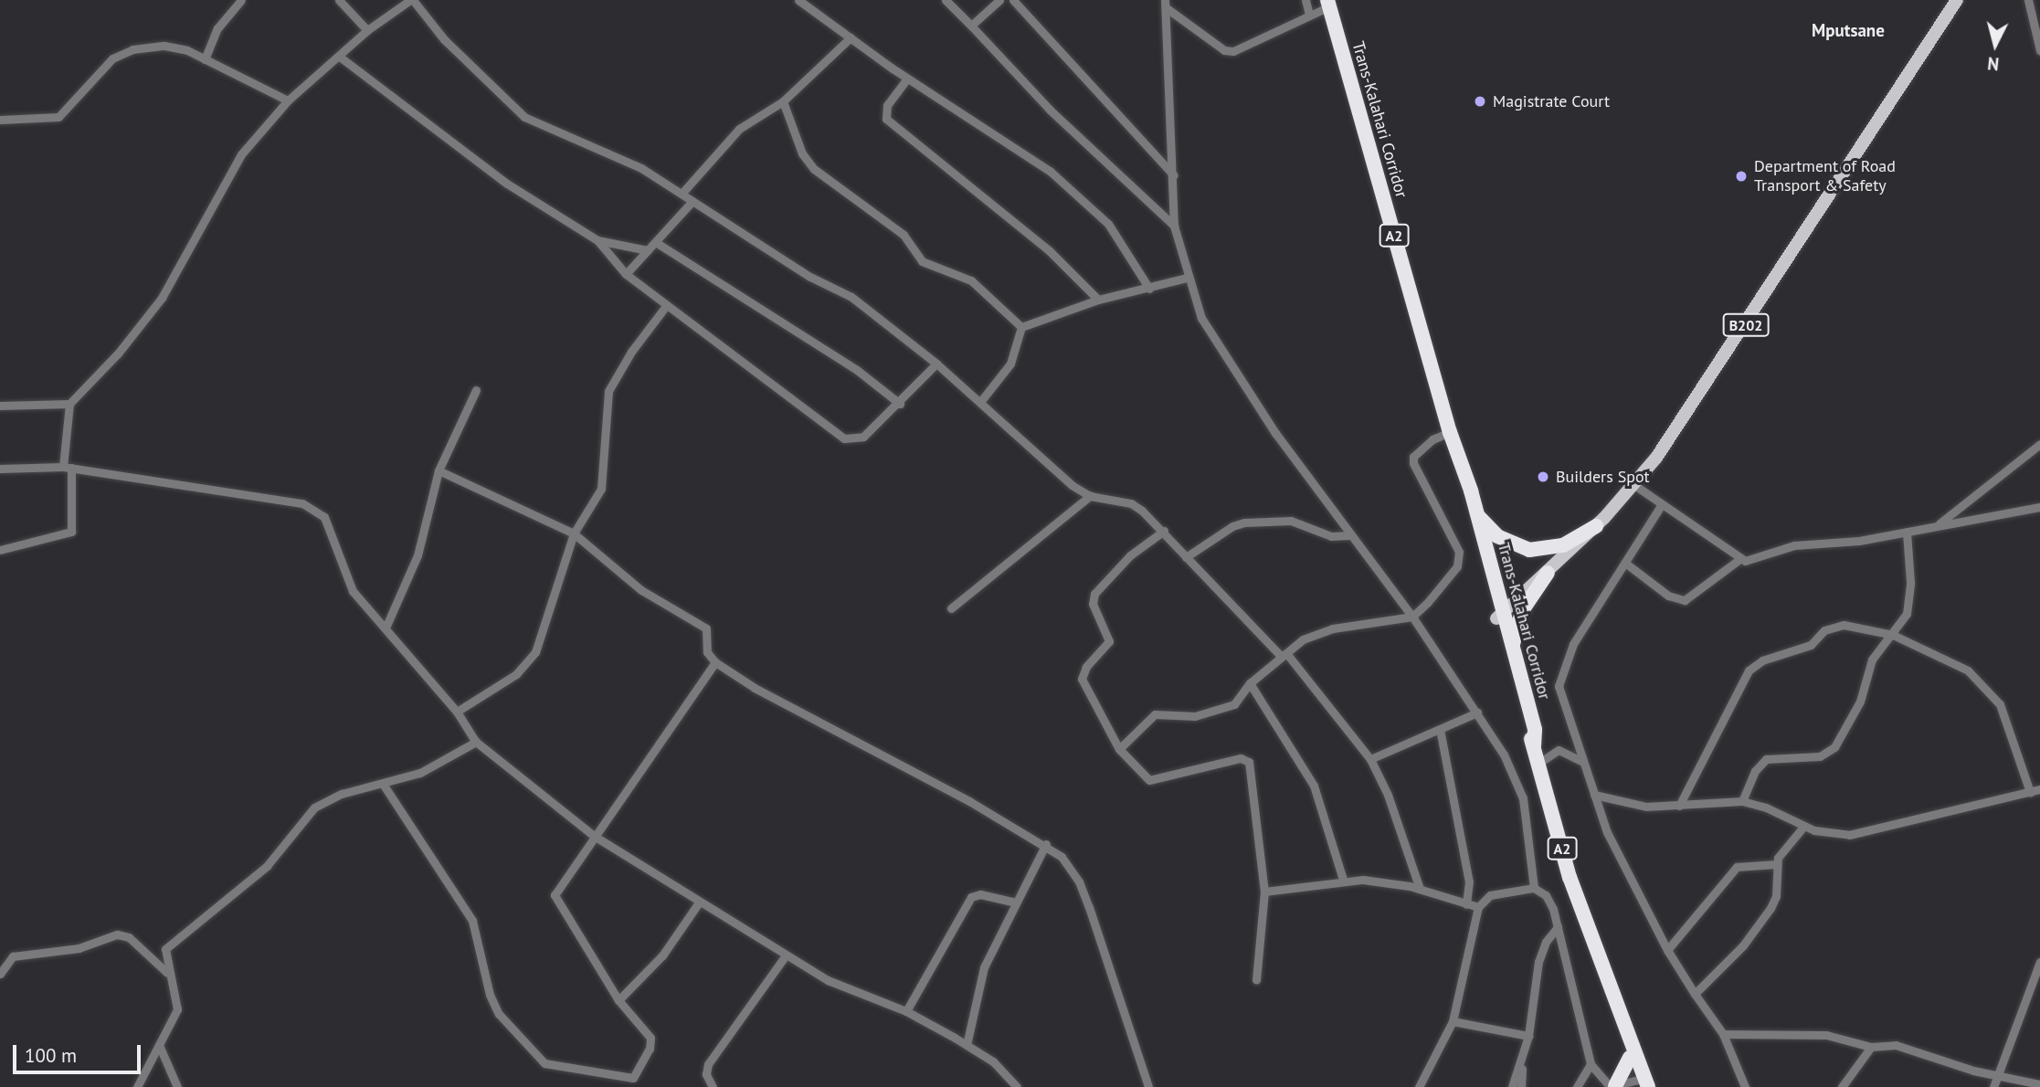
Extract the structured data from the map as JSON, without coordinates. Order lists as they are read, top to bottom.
{
  "streets": {
    "highway": ["Trans-Kalahari Corridor", "A2"],
    "main road": ["B202"]
  },
  "crossings": [
    ["Trans-Kalahari Corridor", "B202"]
  ],
  "districts": ["Mputsane"],
  "places": ["Magistrate Court", "Department of Road Transport & Safety", "Builders Spot"],
  "scale_bar": "100 m",
  "north": "bottom"
}
